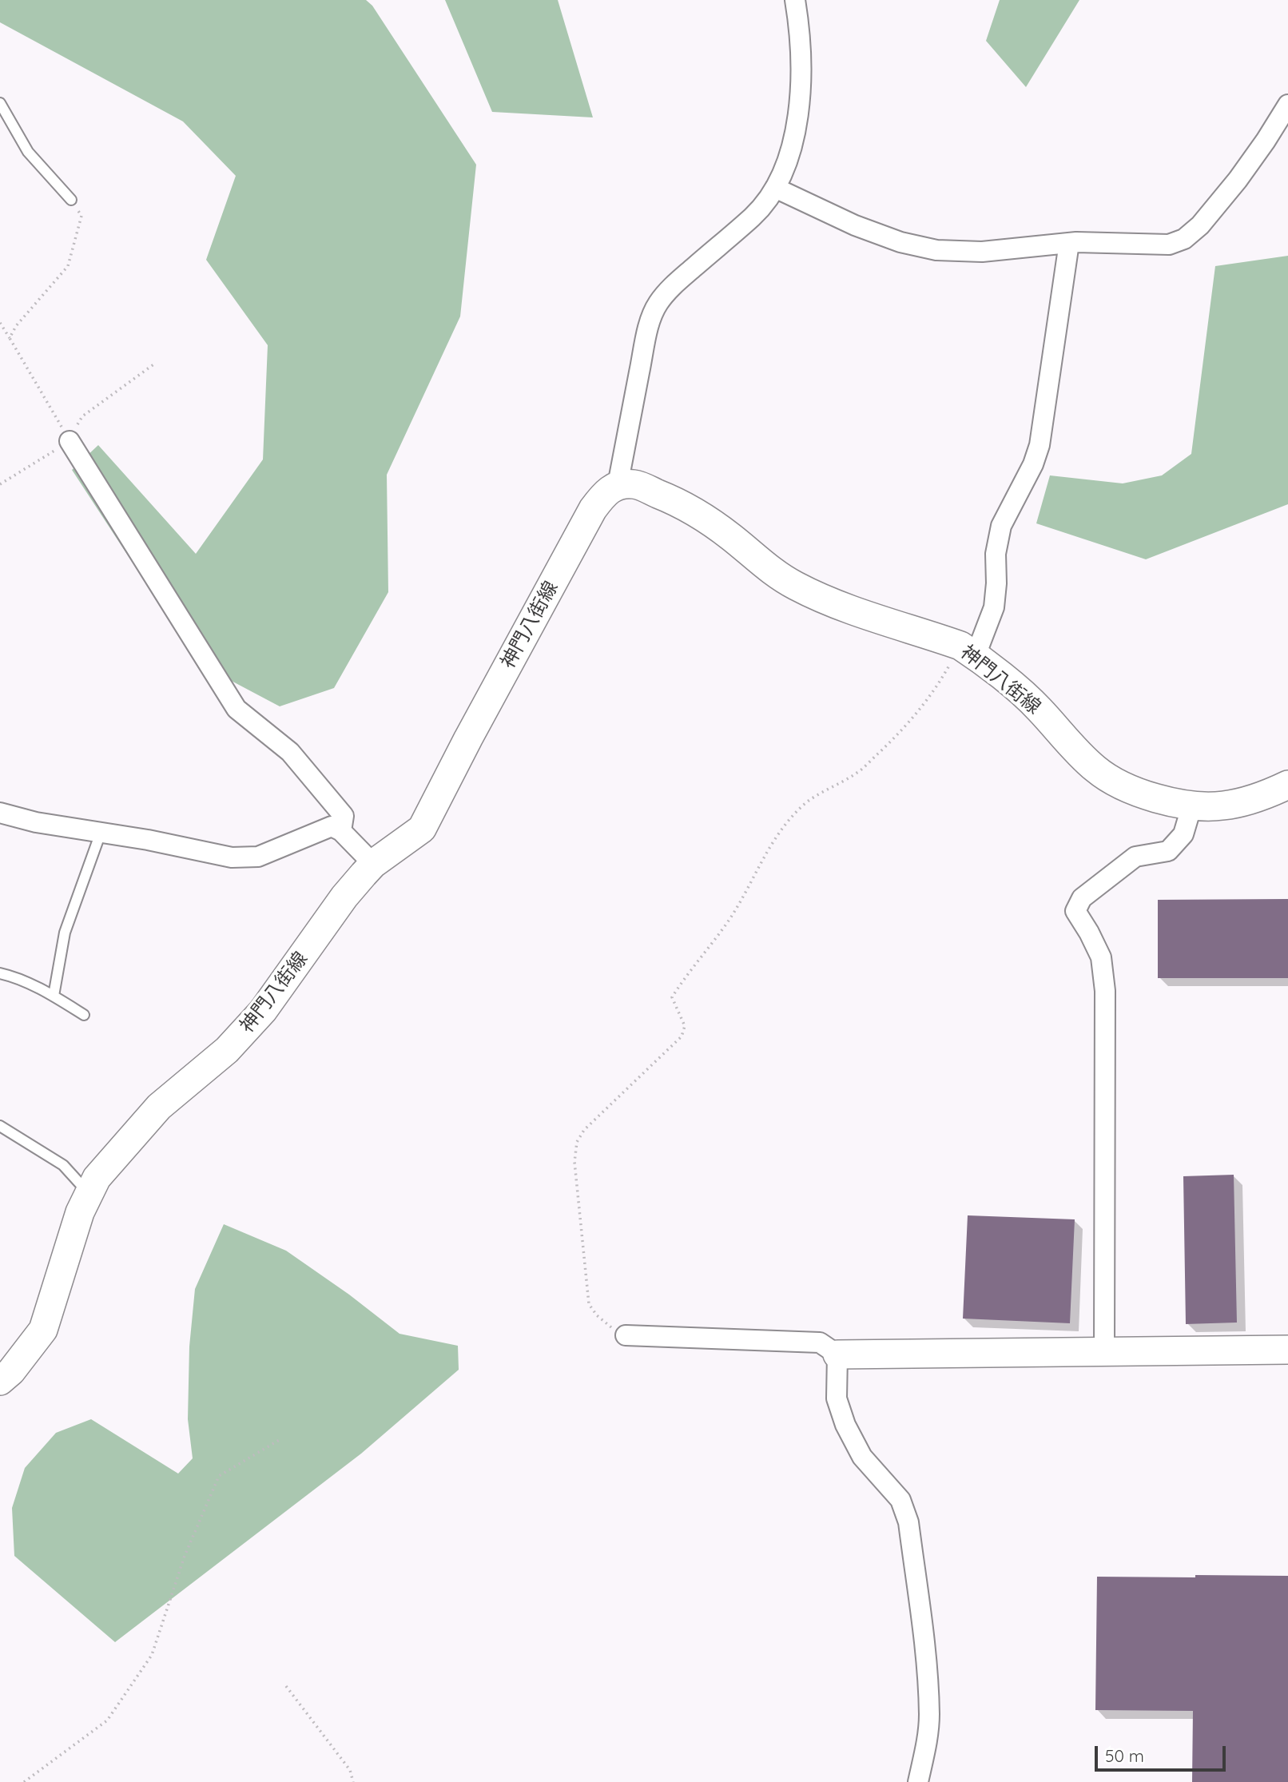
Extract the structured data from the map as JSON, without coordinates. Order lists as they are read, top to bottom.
{
  "streets": {
    "main road": ["神門八街線"]
  },
  "scale_bar": "50 m"
}
